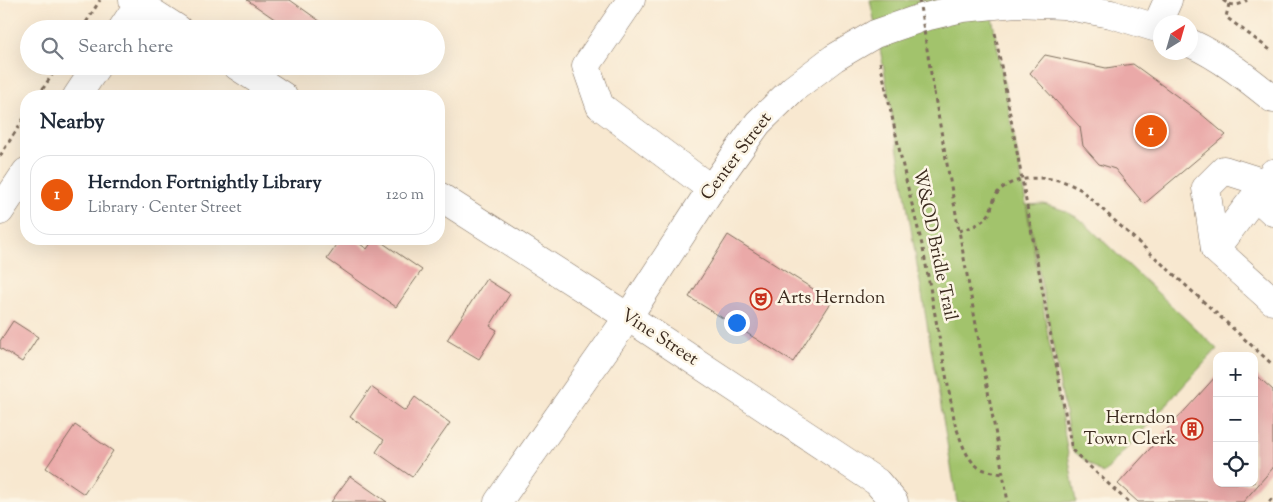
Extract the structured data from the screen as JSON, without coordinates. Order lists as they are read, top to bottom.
{
  "streets": {
    "street": ["Center Street", "Vine Street"],
    "path": ["W&OD Bridle Trail"]
  },
  "crossings": [
    ["Center Street", "W&OD Bridle Trail"],
    ["Center Street", "Vine Street"]
  ],
  "places": {
    "theatre": ["Arts Herndon"],
    "building": ["Herndon Town Clerk"]
  },
  "north": "top right",
  "page": {
    "search": "Search here",
    "heading": "Nearby",
    "pins": "1",
    "list": [
      {
        "mark": "1",
        "name": "Herndon Fortnightly Library",
        "note": "Library · Center Street",
        "value": "120 m"
      }
    ],
    "map_buttons": ["+", "−"]
  }
}
